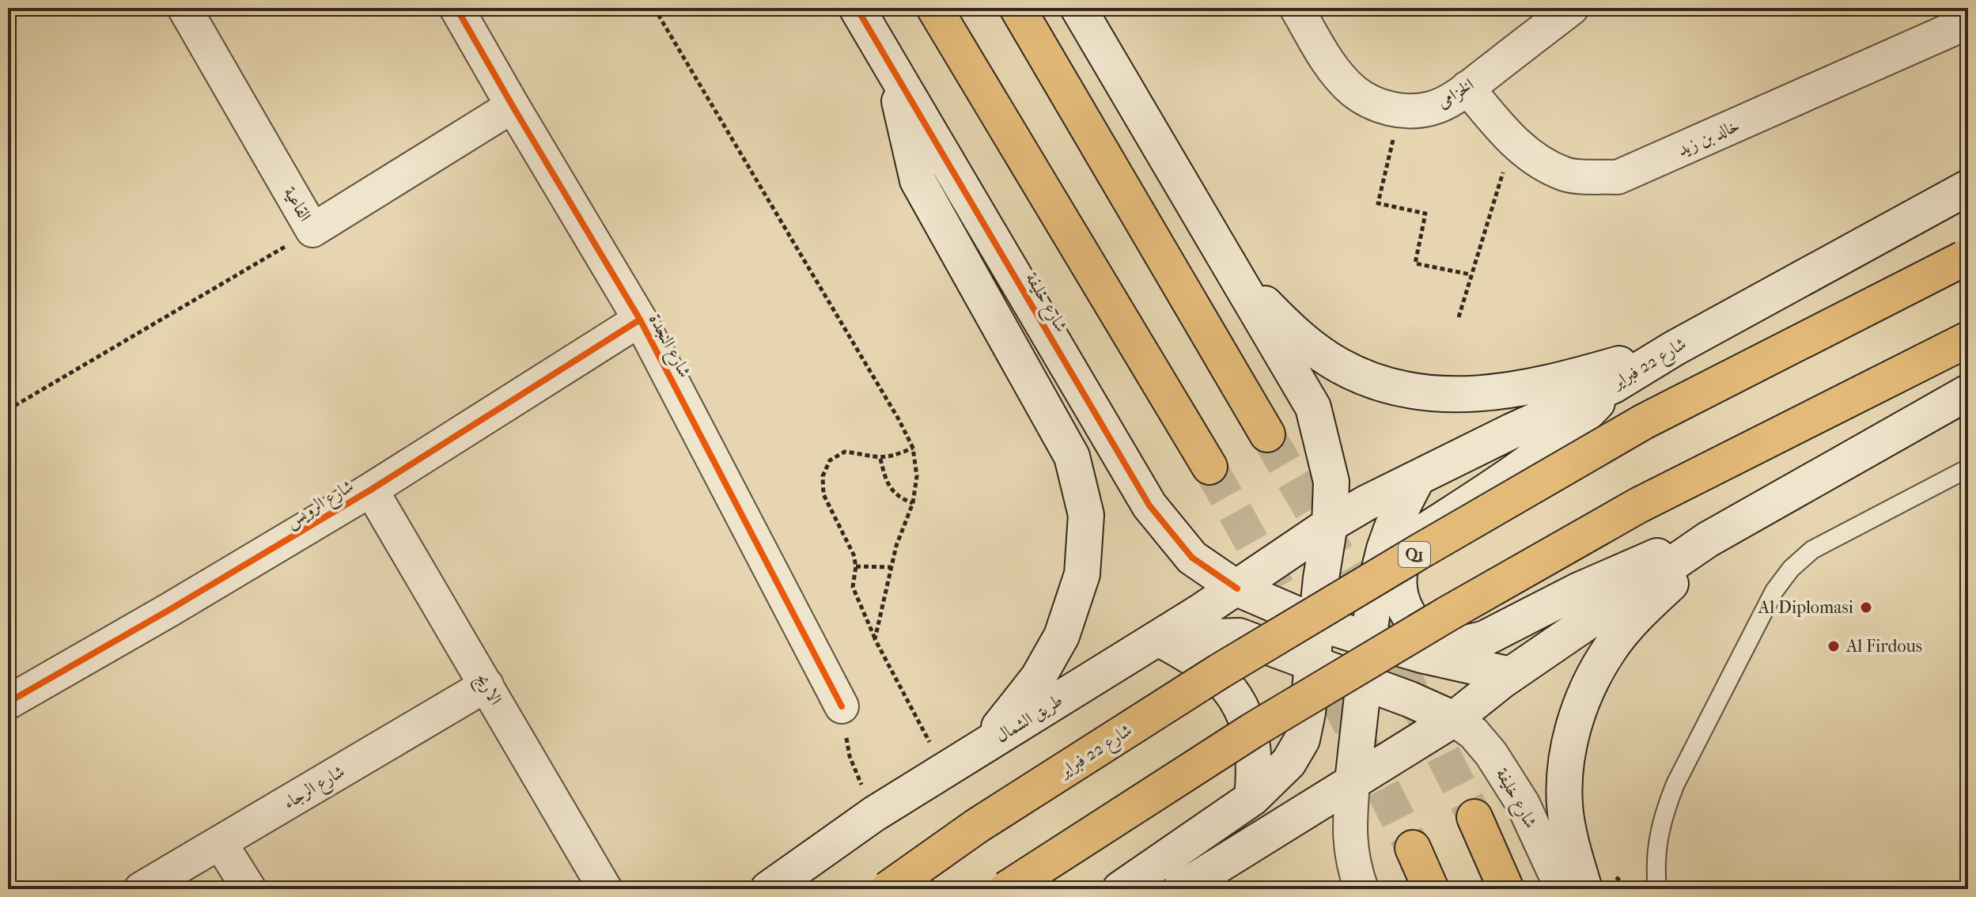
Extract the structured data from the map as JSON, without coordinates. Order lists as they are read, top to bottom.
{
  "streets": {
    "main road": [
      "شارع خليفة",
      "شارع 22 فبراير",
      "Q1",
      "طريق الشمال"
    ],
    "street": [
      "الخزامى",
      "خالد بن زيد",
      "القاعية",
      "شارع النجدة",
      "شارع الرويس",
      "الاريج",
      "شارع الرجاء"
    ]
  },
  "crossings": [
    ["الخزامى", "خالد بن زيد"],
    ["القاعية", "شارع النجدة"],
    ["شارع خليفة", "شارع 22 فبراير"],
    ["شارع خليفة", "طريق الشمال"],
    ["شارع النجدة", "شارع الرويس"],
    ["شارع 22 فبراير", "طريق الشمال"],
    ["شارع الرويس", "الاريج"],
    ["الاريج", "شارع الرجاء"]
  ],
  "places": ["Al Diplomasi", "Al Firdous"]
}
